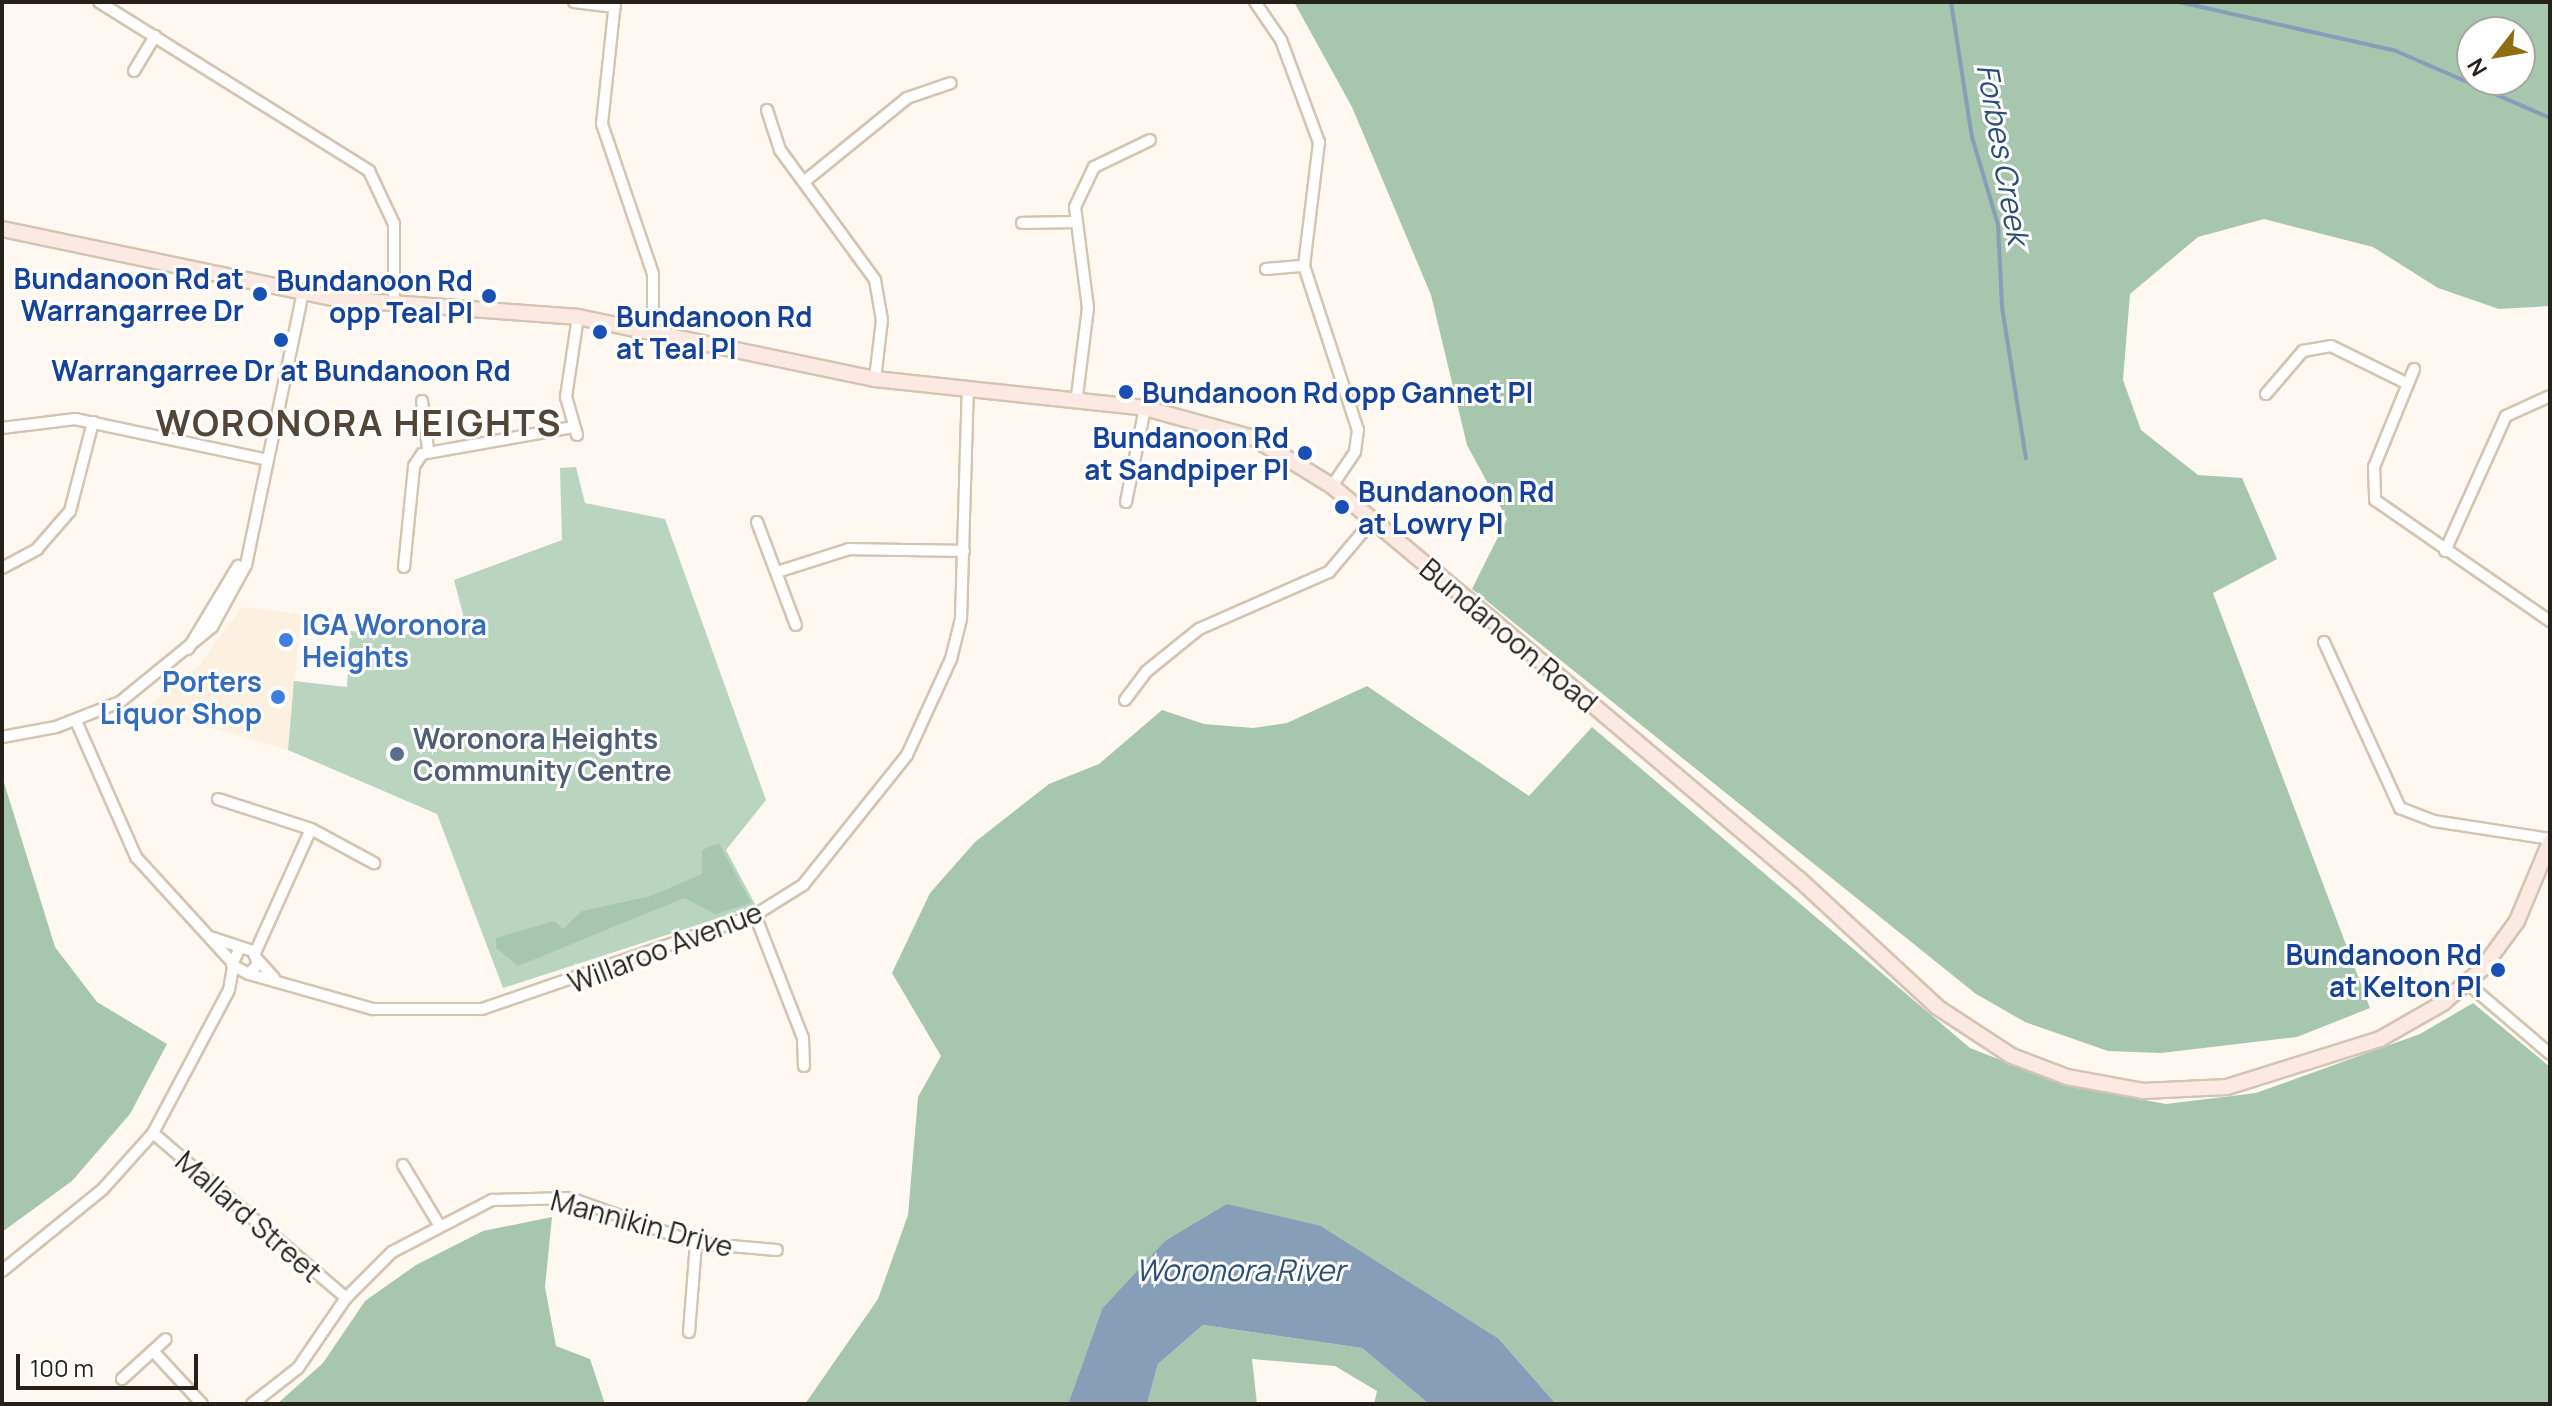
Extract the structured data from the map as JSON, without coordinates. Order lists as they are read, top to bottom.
{
  "streets": {
    "street": [
      "Bundanoon Road",
      "Willaroo Avenue",
      "Mallard Street",
      "Mannikin Drive"
    ]
  },
  "crossings": [
    ["Bundanoon Road", "Willaroo Avenue"],
    ["Mallard Street", "Mannikin Drive"]
  ],
  "districts": ["WORONORA HEIGHTS"],
  "water": ["Forbes Creek", "Woronora River"],
  "places": [
    "Bundanoon Rd at Warrangarree Dr",
    "Bundanoon Rd opp Teal Pl",
    "Bundanoon Rd at Teal Pl",
    "Warrangarree Dr at Bundanoon Rd",
    "Bundanoon Rd opp Gannet Pl",
    "Bundanoon Rd at Sandpiper Pl",
    "Bundanoon Rd at Lowry Pl",
    "IGA Woronora Heights",
    "Porters Liquor Shop",
    "Woronora Heights Community Centre",
    "Bundanoon Rd at Kelton Pl"
  ],
  "scale_bar": "100 m",
  "north": "bottom left"
}
